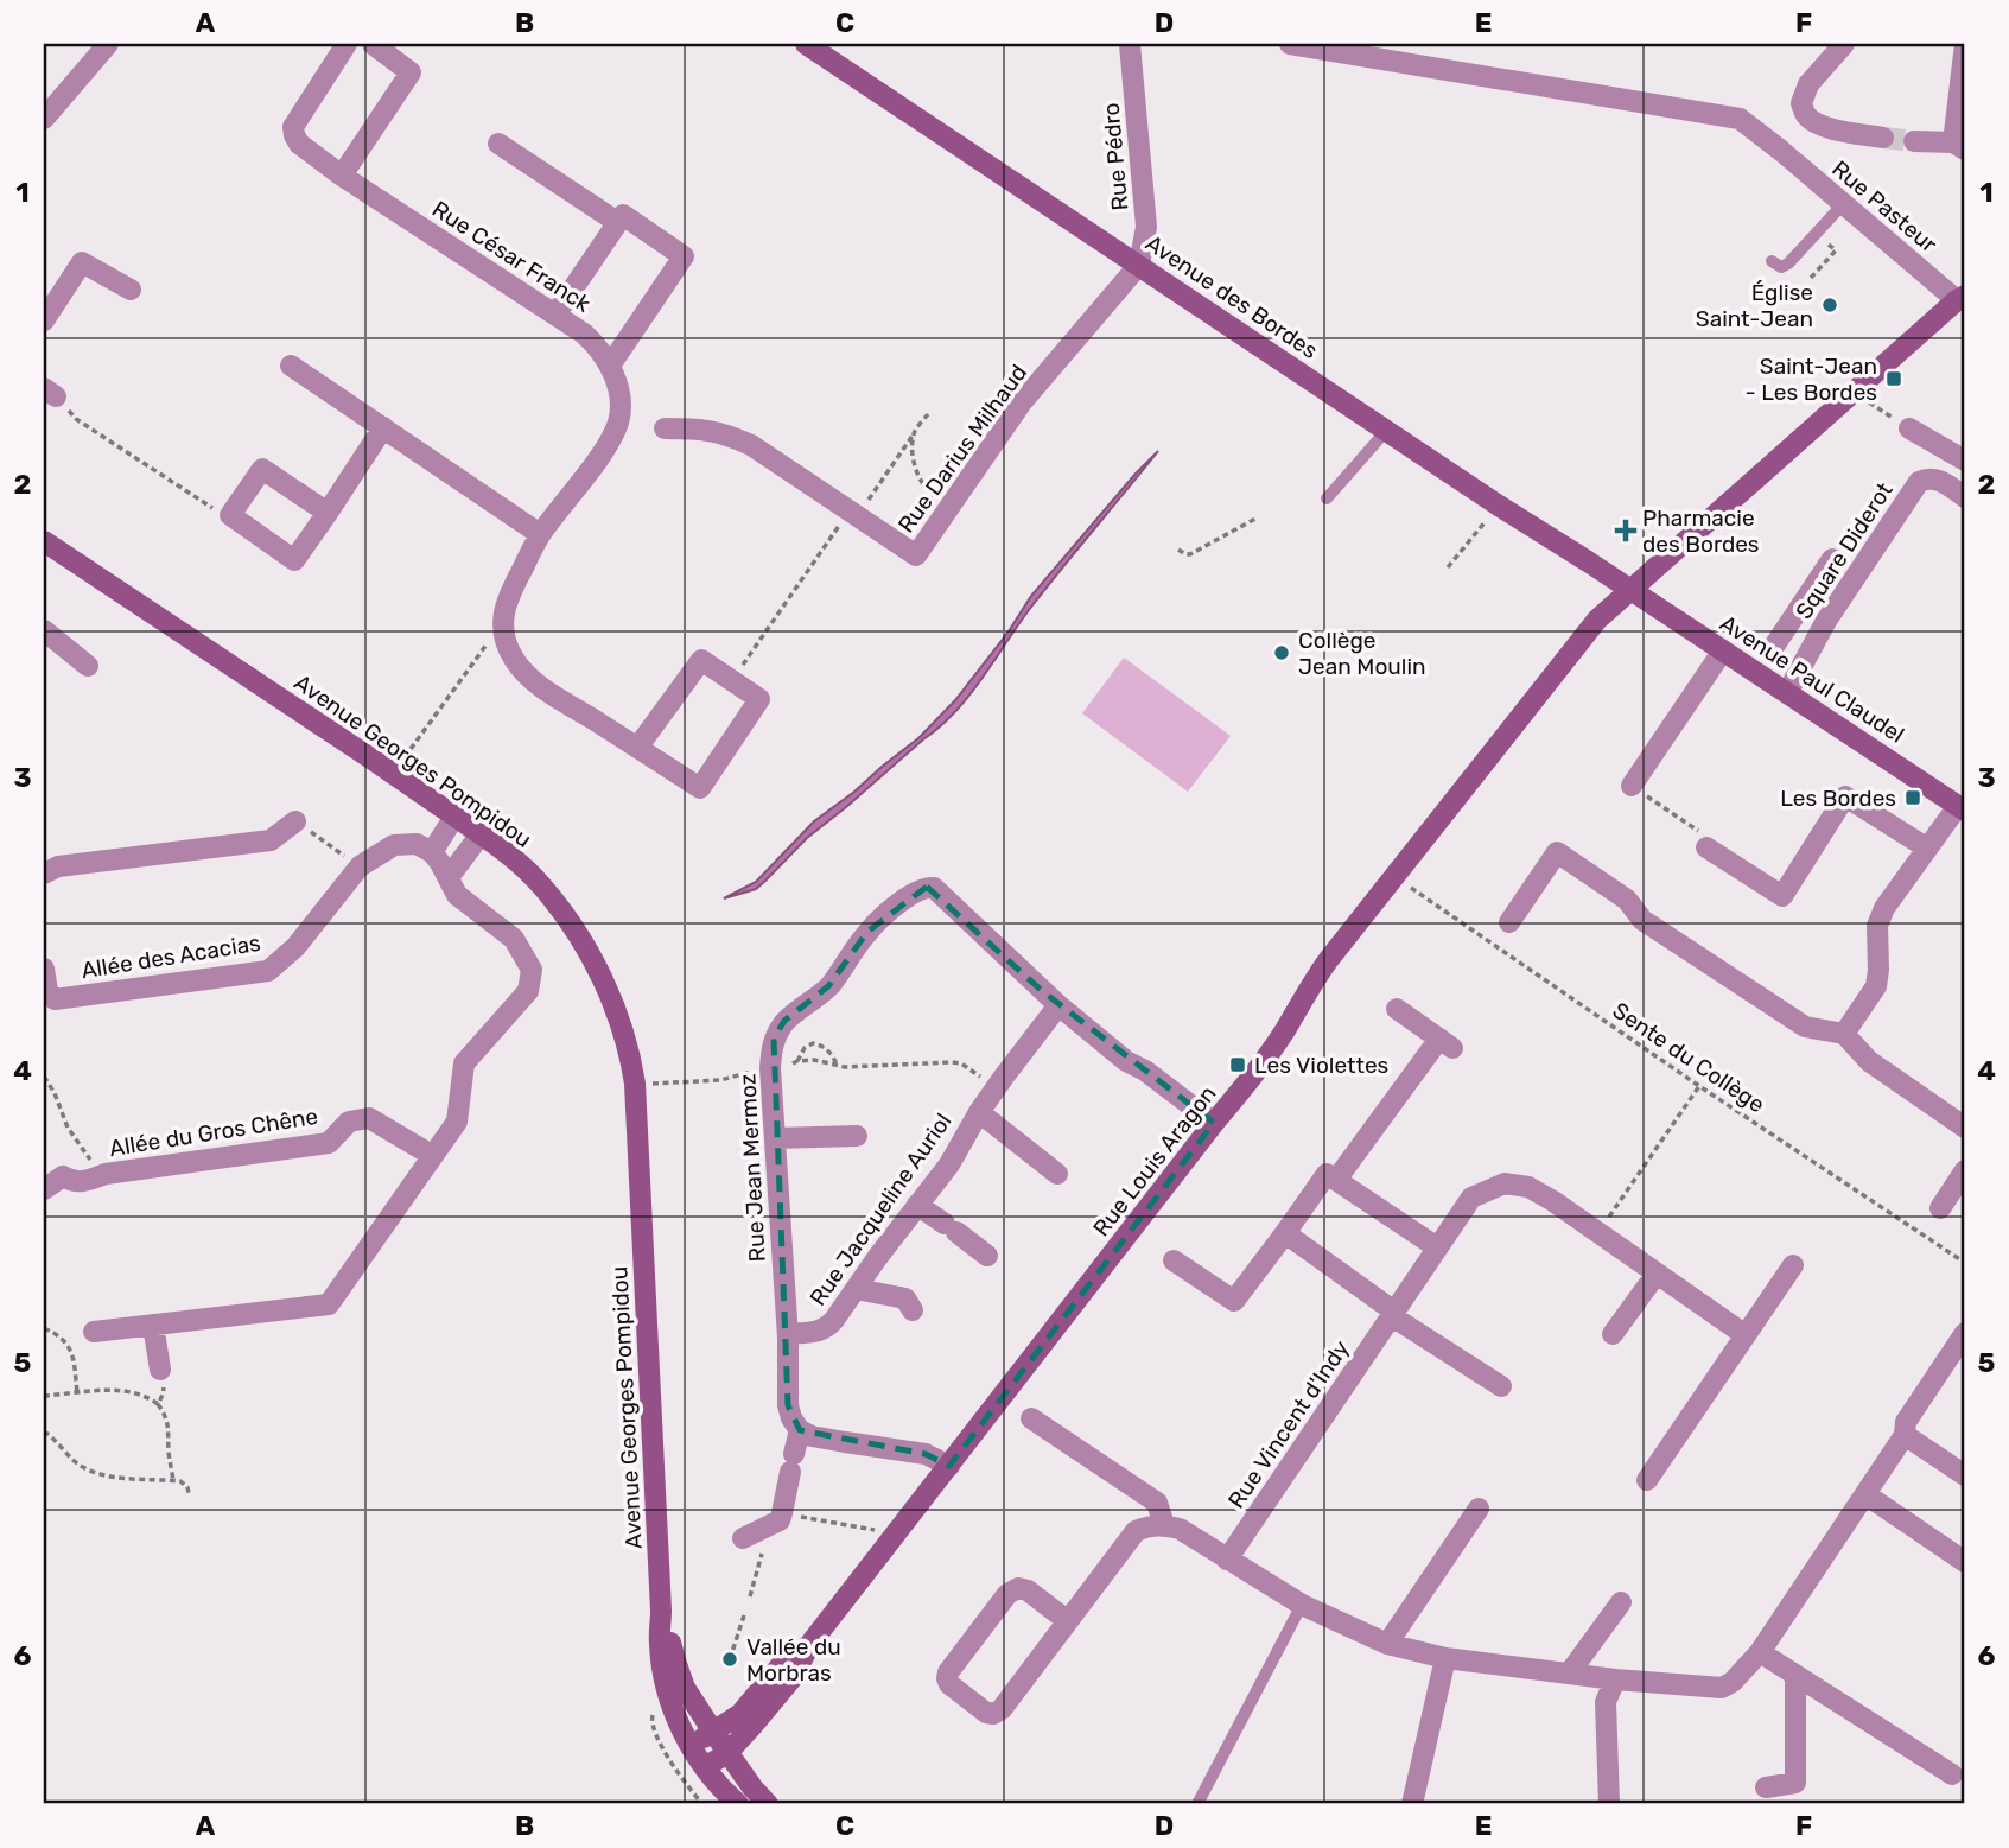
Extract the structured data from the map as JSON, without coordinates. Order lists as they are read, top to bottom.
{
  "streets": {
    "street": [
      "Rue Pédro",
      "Rue Pasteur",
      "Rue César Franck",
      "Avenue des Bordes",
      "Rue Darius Milhaud",
      "Square Diderot",
      "Avenue Paul Claudel",
      "Avenue Georges Pompidou",
      "Allée des Acacias",
      "Allée du Gros Chêne",
      "Rue Louis Aragon",
      "Rue Jean Mermoz",
      "Rue Jacqueline Auriol",
      "Rue Vincent d'Indy"
    ],
    "path": ["Sente du Collège"]
  },
  "crossings": [
    ["Rue Pédro", "Avenue des Bordes"],
    ["Rue Pédro", "Rue Darius Milhaud"],
    ["Rue Pasteur", "Rue Louis Aragon"],
    ["Avenue des Bordes", "Rue Darius Milhaud"],
    ["Avenue des Bordes", "Avenue Paul Claudel"],
    ["Avenue des Bordes", "Rue Louis Aragon"],
    ["Square Diderot", "Avenue Paul Claudel"],
    ["Avenue Paul Claudel", "Rue Louis Aragon"],
    ["Avenue Georges Pompidou", "Rue Louis Aragon"],
    ["Sente du Collège", "Rue Louis Aragon"],
    ["Rue Louis Aragon", "Rue Jean Mermoz"],
    ["Rue Jean Mermoz", "Rue Jacqueline Auriol"]
  ],
  "places": {
    "other": ["Église Saint-Jean", "Collège Jean Moulin", "Vallée du Morbras"],
    "transit": ["Saint-Jean - Les Bordes", "Les Bordes", "Les Violettes"],
    "health": ["Pharmacie des Bordes"]
  },
  "grid": {
    "columns": [
      "A",
      "B",
      "C",
      "D",
      "E",
      "F"
    ],
    "rows": [
      "1",
      "2",
      "3",
      "4",
      "5",
      "6"
    ]
  }
}
